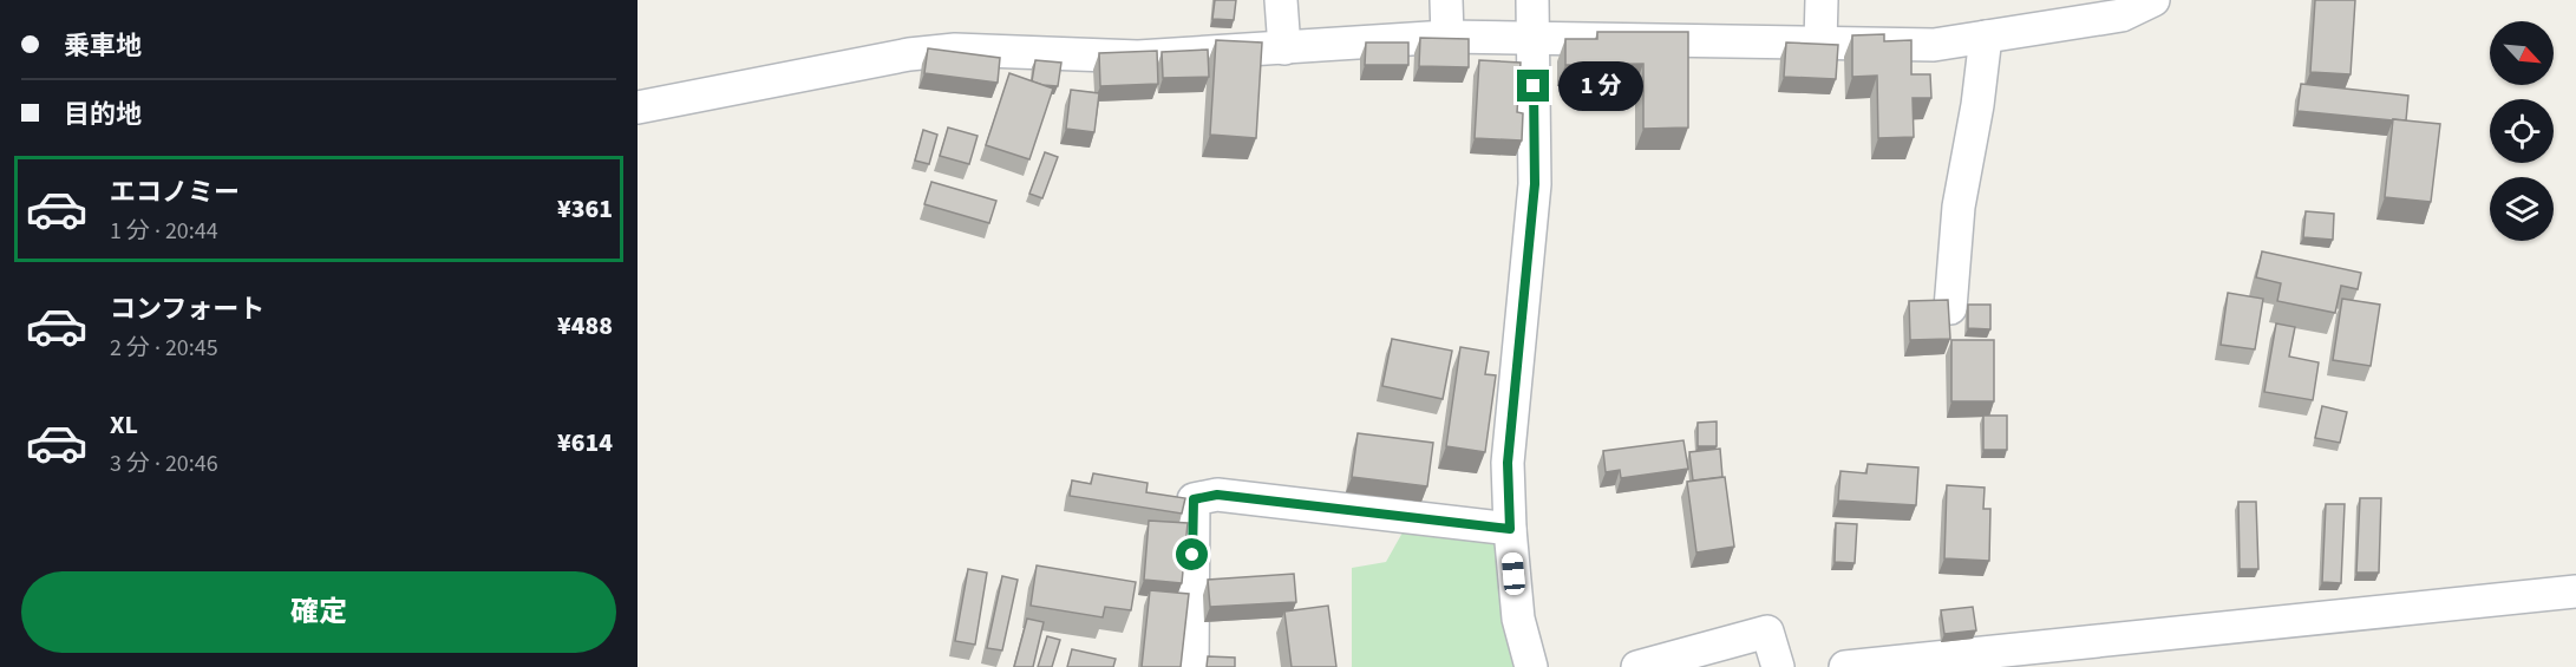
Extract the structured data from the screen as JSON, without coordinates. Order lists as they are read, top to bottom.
{
  "north": "bottom right",
  "page": {
    "banner": ["乗車地", "目的地"],
    "bubble": "1 分",
    "list": [
      {
        "name": "エコノミー",
        "note": "1 分 · 20:44",
        "value": "¥361"
      },
      {
        "name": "コンフォート",
        "note": "2 分 · 20:45",
        "value": "¥488"
      },
      {
        "name": "XL",
        "note": "3 分 · 20:46",
        "value": "¥614"
      }
    ],
    "buttons": "確定"
  }
}
